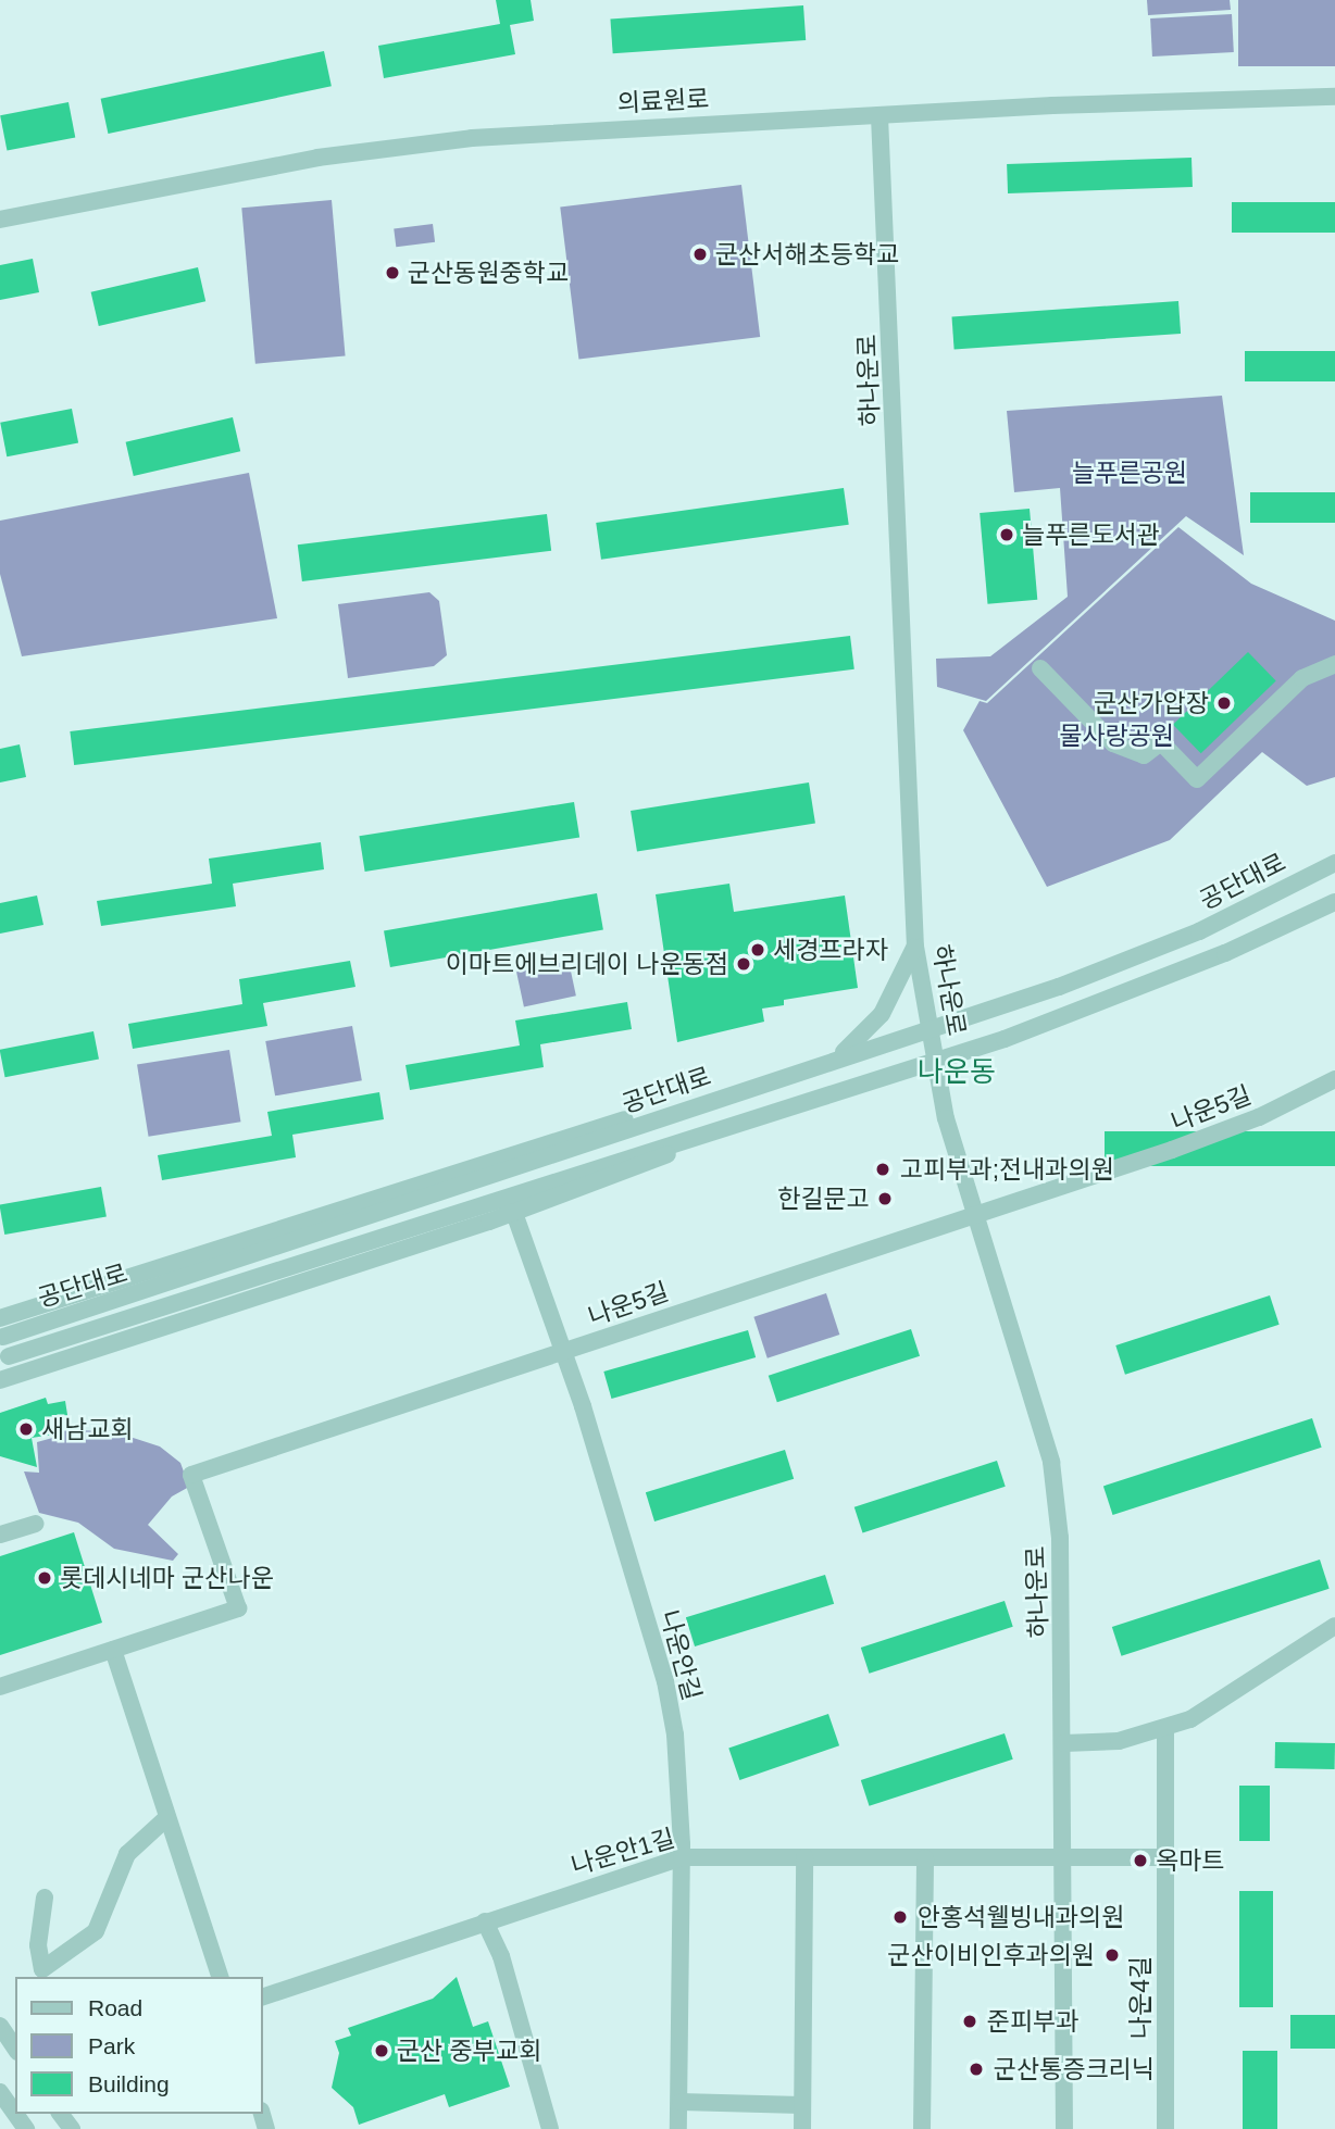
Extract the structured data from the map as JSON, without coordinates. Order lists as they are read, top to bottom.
{
  "streets": {
    "street": [
      "의료원로",
      "하나운로",
      "공단대로",
      "나운5길",
      "나운안길",
      "나운안1길",
      "나운4길"
    ]
  },
  "crossings": [
    ["의료원로", "하나운로"],
    ["하나운로", "공단대로"],
    ["하나운로", "나운5길"],
    ["하나운로", "나운안1길"],
    ["나운5길", "나운안길"],
    ["나운안길", "나운안1길"],
    ["나운안1길", "나운4길"]
  ],
  "districts": ["나운동"],
  "parks": ["늘푸른공원", "물사랑공원"],
  "places": [
    "군산서해초등학교",
    "군산동원중학교",
    "늘푸른도서관",
    "군산가압장",
    "세경프라자",
    "이마트에브리데이 나운동점",
    "고피부과;전내과의원",
    "한길문고",
    "새남교회",
    "롯데시네마 군산나운",
    "옥마트",
    "안홍석웰빙내과의원",
    "군산이비인후과의원",
    "준피부과",
    "군산 중부교회",
    "군산통증크리닉"
  ],
  "legend": ["Road", "Park", "Building"]
}
